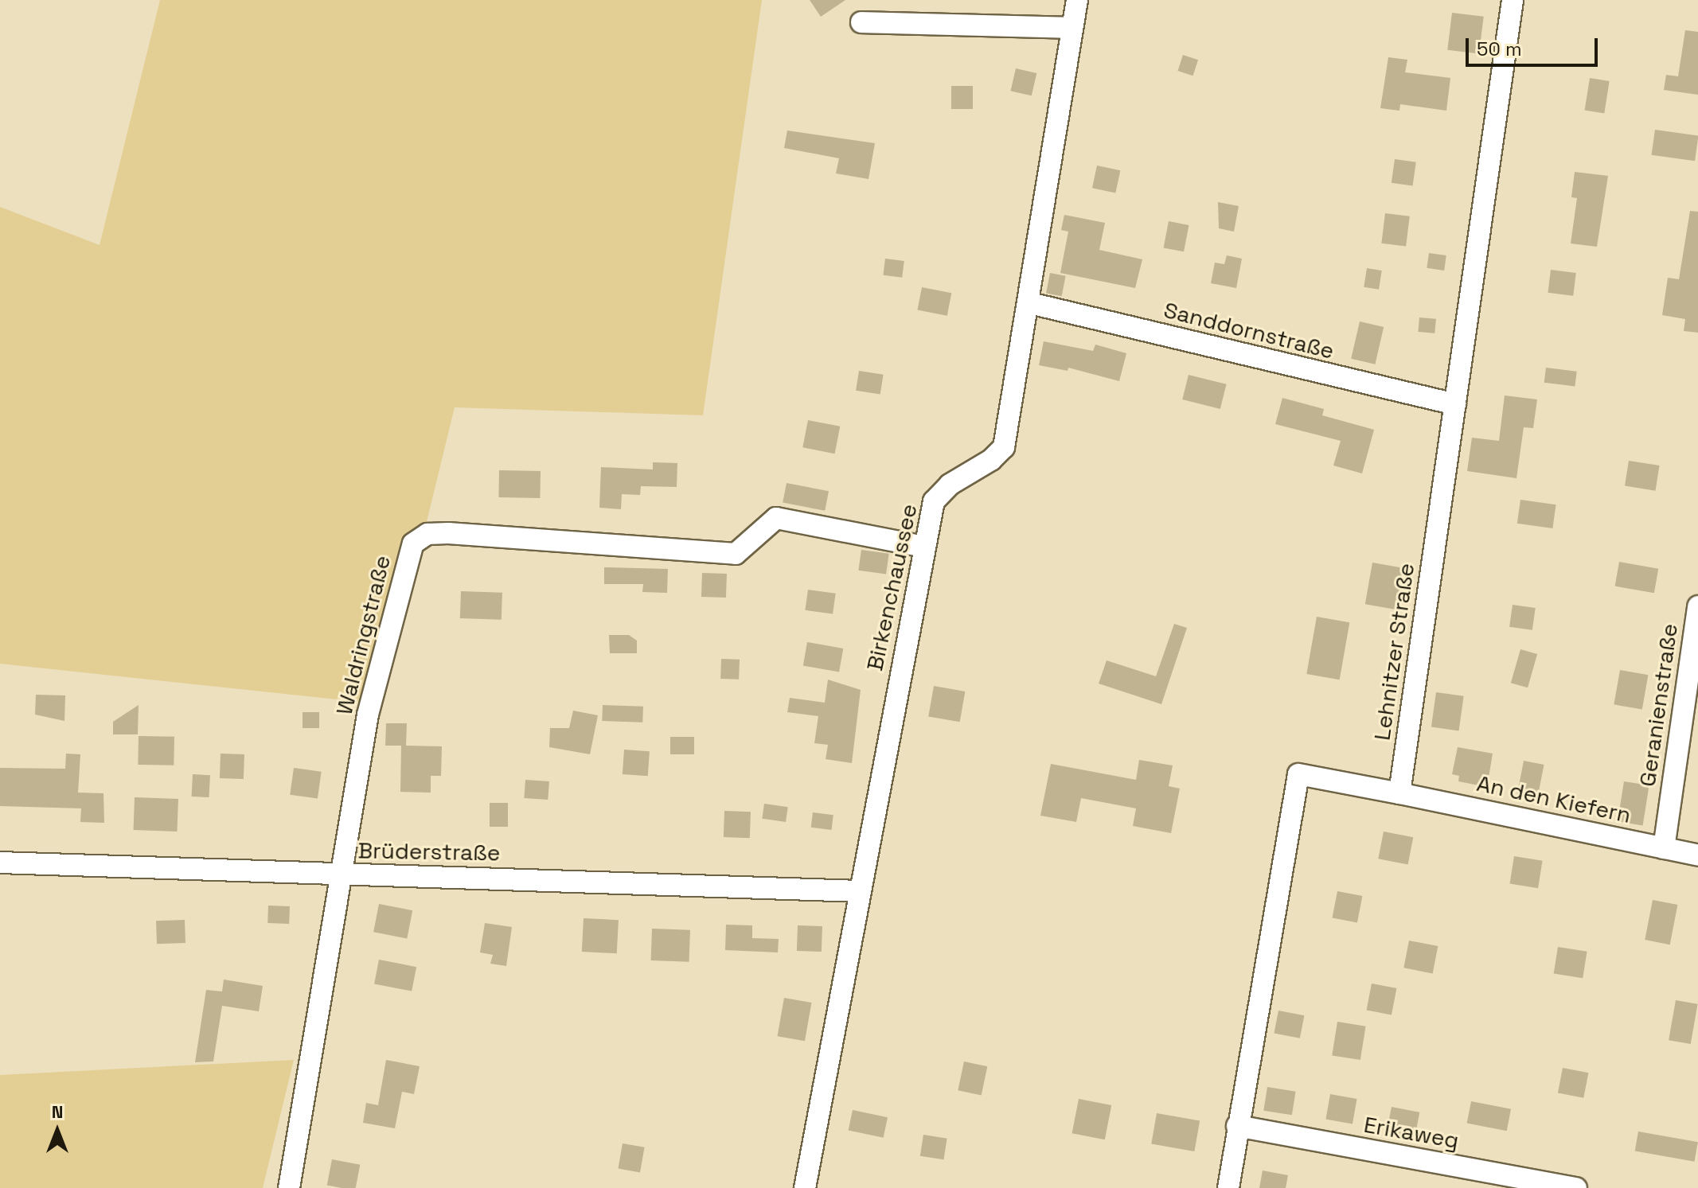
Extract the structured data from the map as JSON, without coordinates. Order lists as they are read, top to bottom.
{
  "streets": {
    "street": [
      "Sanddornstraße",
      "Birkenchaussee",
      "Waldringstraße",
      "Lehnitzer Straße",
      "Geranienstraße",
      "An den Kiefern",
      "Brüderstraße",
      "Erikaweg"
    ]
  },
  "crossings": [
    ["Sanddornstraße", "Birkenchaussee"],
    ["Sanddornstraße", "Lehnitzer Straße"],
    ["Birkenchaussee", "Waldringstraße"],
    ["Birkenchaussee", "Brüderstraße"],
    ["Waldringstraße", "Brüderstraße"],
    ["Lehnitzer Straße", "An den Kiefern"],
    ["Geranienstraße", "An den Kiefern"]
  ],
  "scale_bar": "50 m",
  "north": "top"
}
